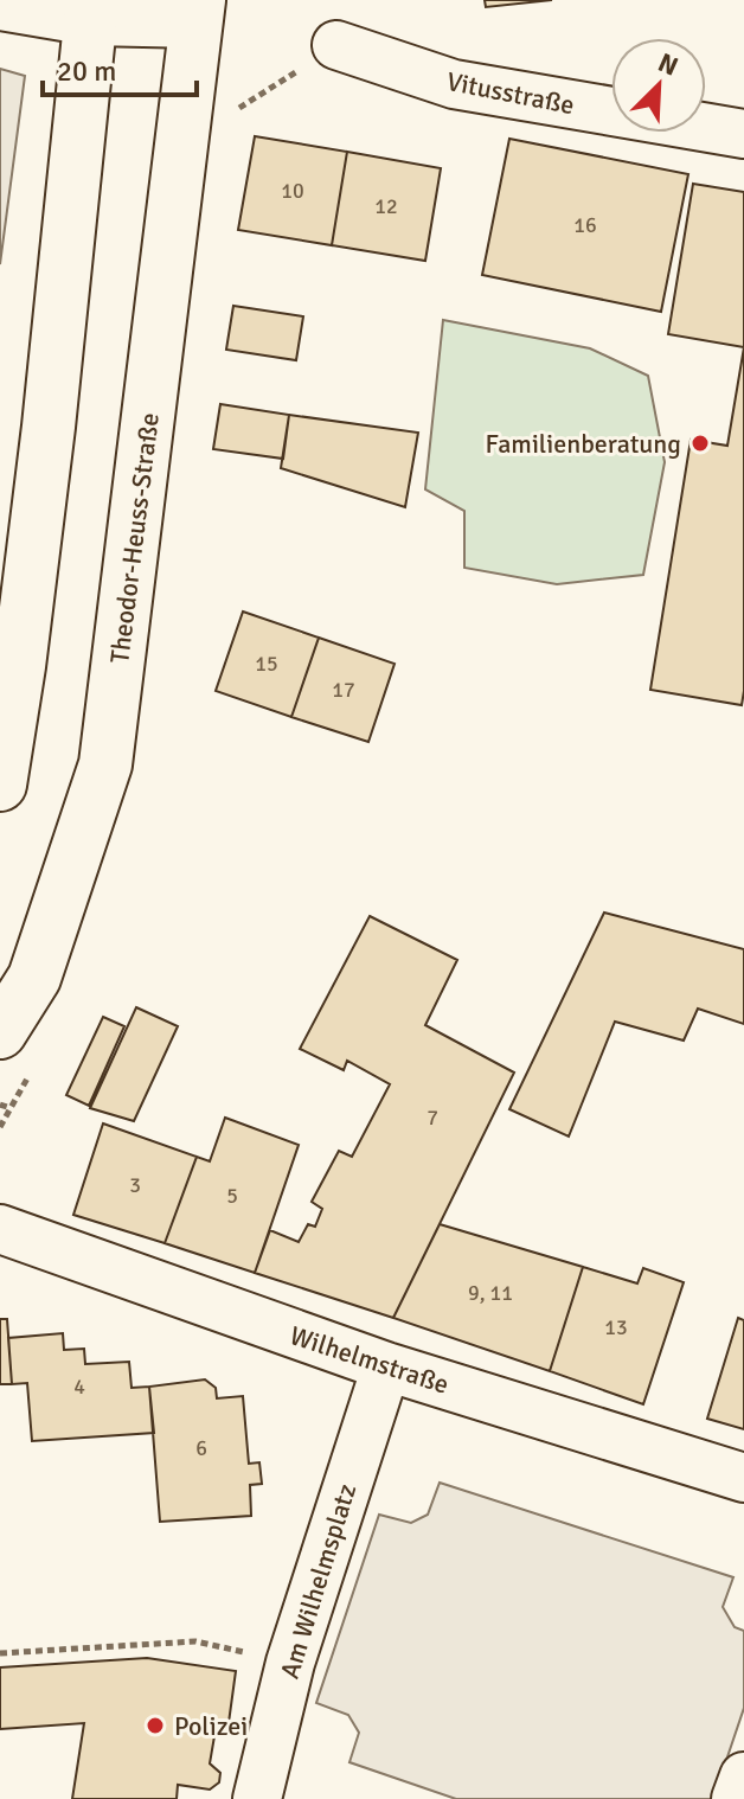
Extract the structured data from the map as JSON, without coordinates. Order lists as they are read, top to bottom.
{
  "streets": {
    "main road": ["Theodor-Heuss-Straße"],
    "street": ["Vitusstraße", "Wilhelmstraße", "Am Wilhelmsplatz"]
  },
  "crossings": [
    ["Wilhelmstraße", "Am Wilhelmsplatz"]
  ],
  "places": ["Familienberatung", "Polizei"],
  "house_numbers": [
    "10",
    "12",
    "16",
    "15",
    "17",
    "7",
    "3",
    "5",
    "9, 11",
    "13",
    "4",
    "6"
  ],
  "scale_bar": "20 m",
  "north": "top right"
}
